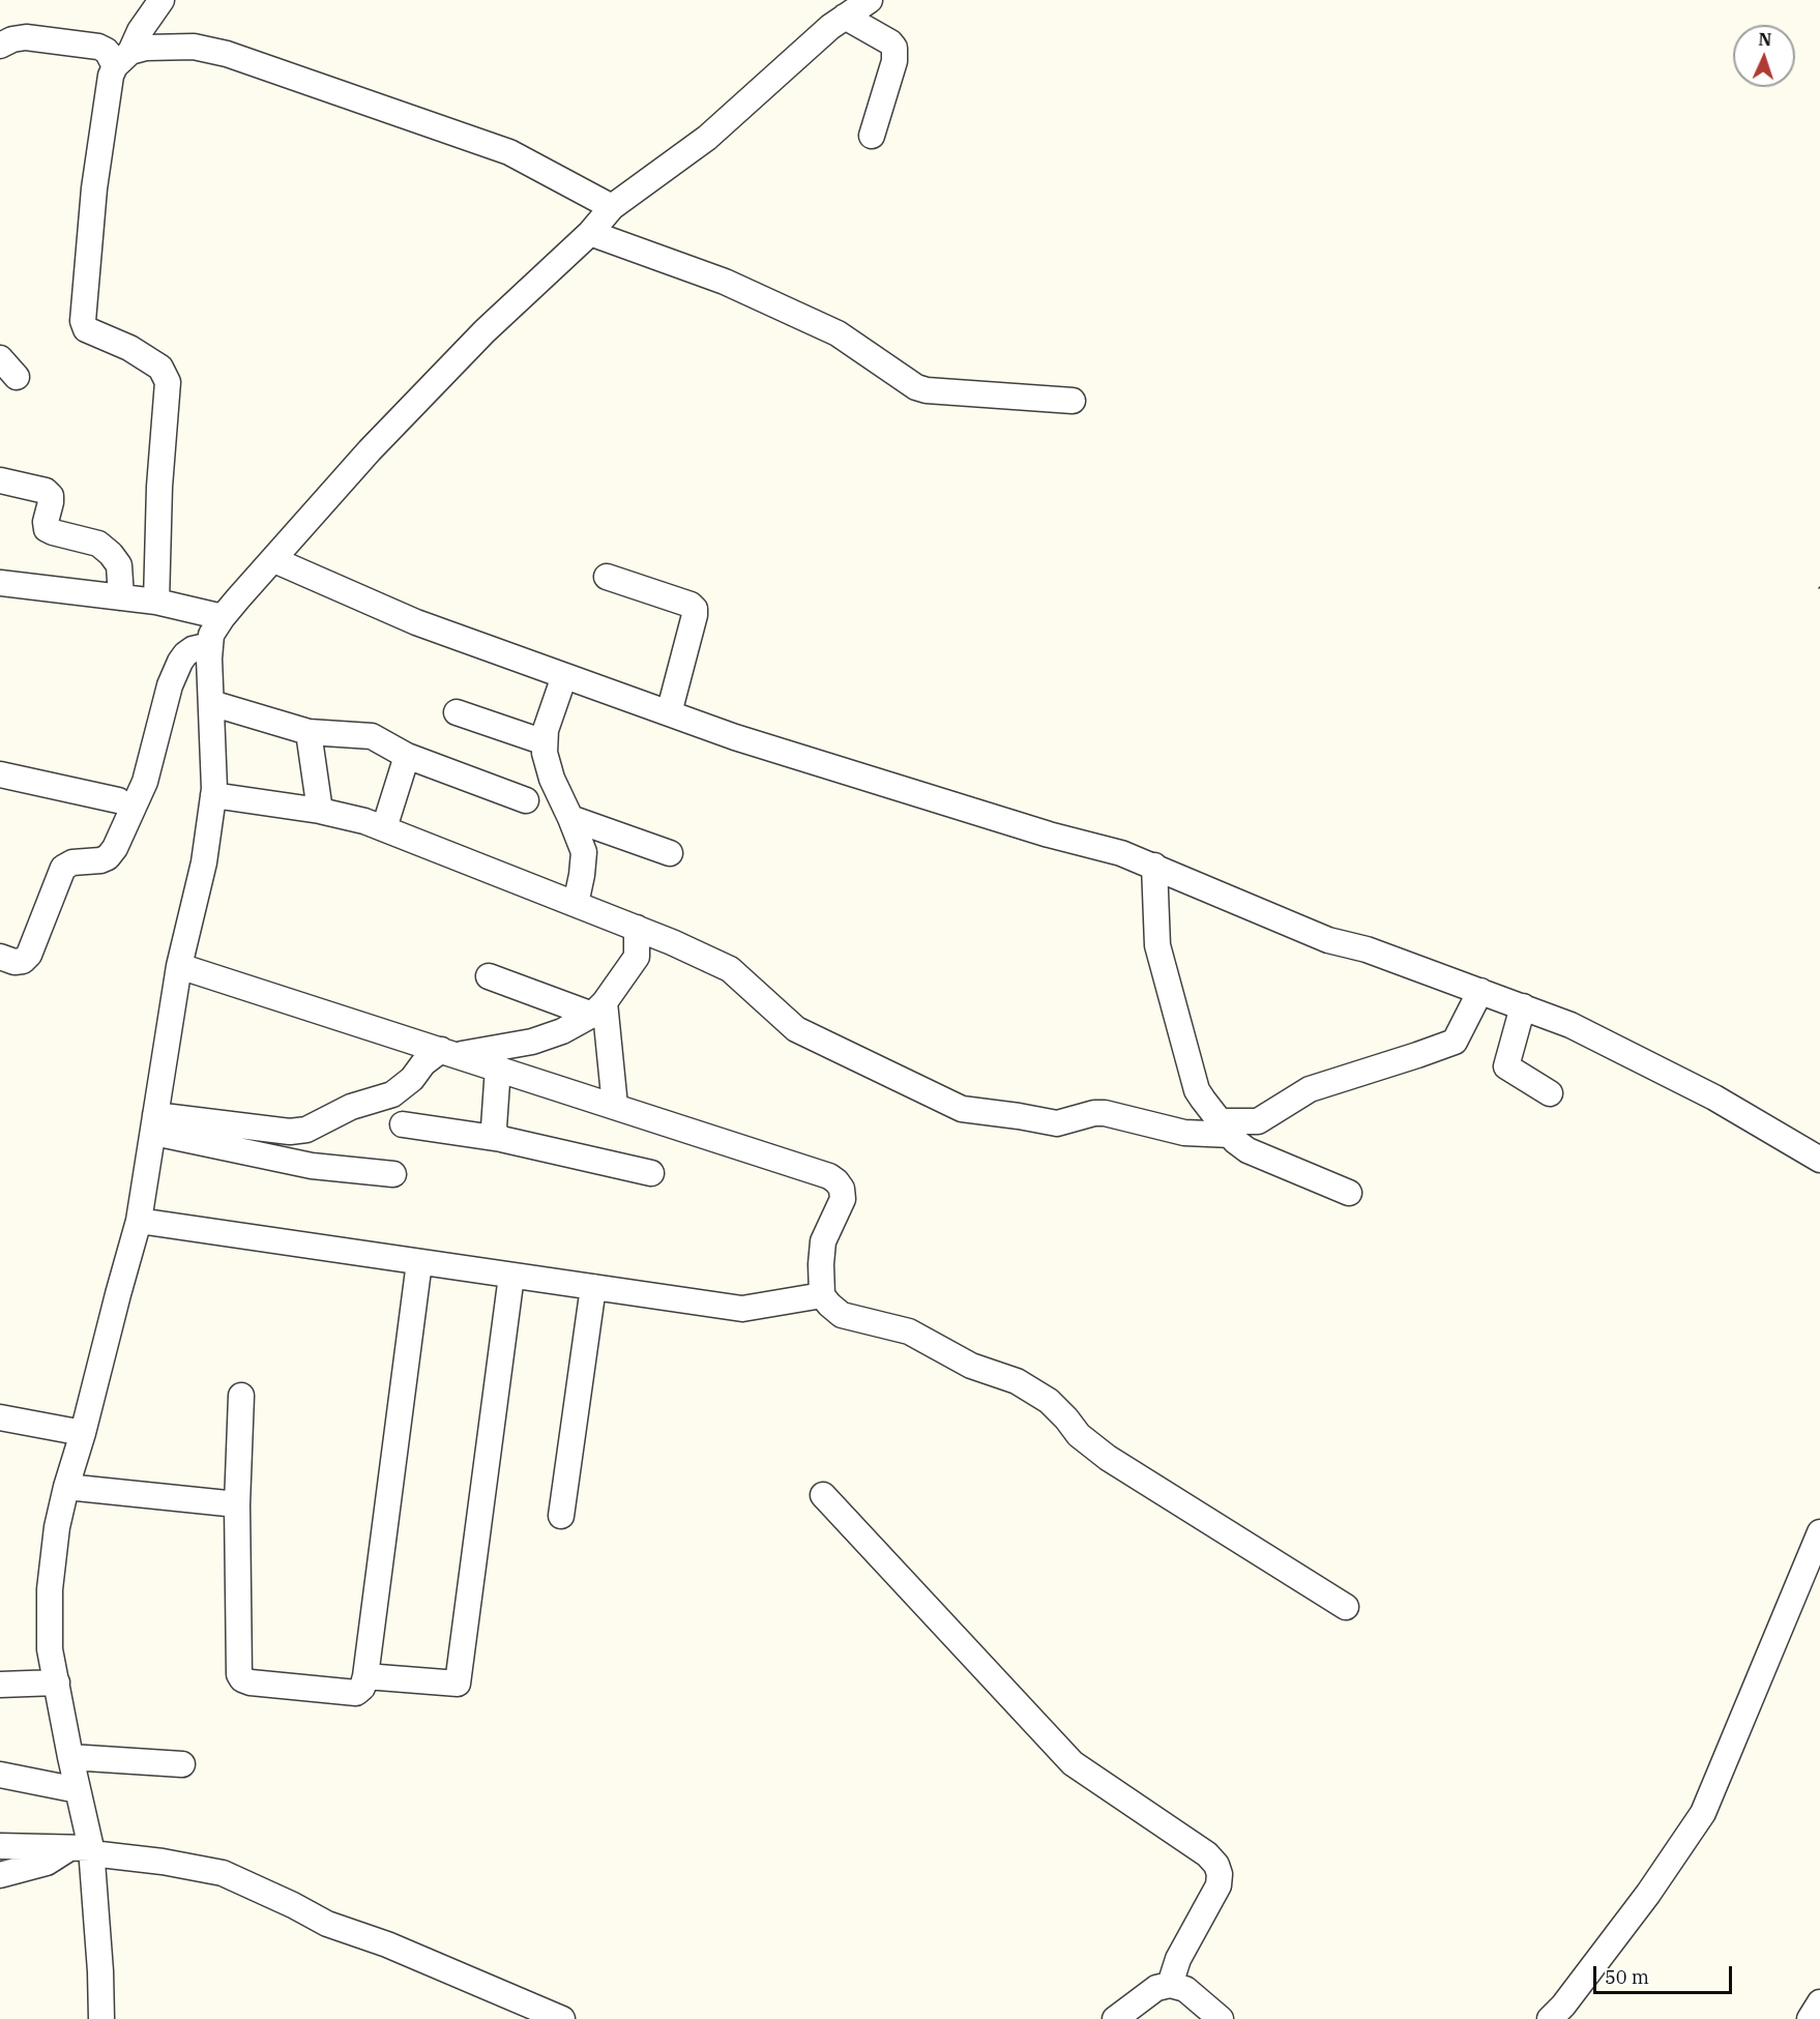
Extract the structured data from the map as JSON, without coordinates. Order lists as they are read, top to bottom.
{
  "scale_bar": "50 m",
  "north": "top"
}
